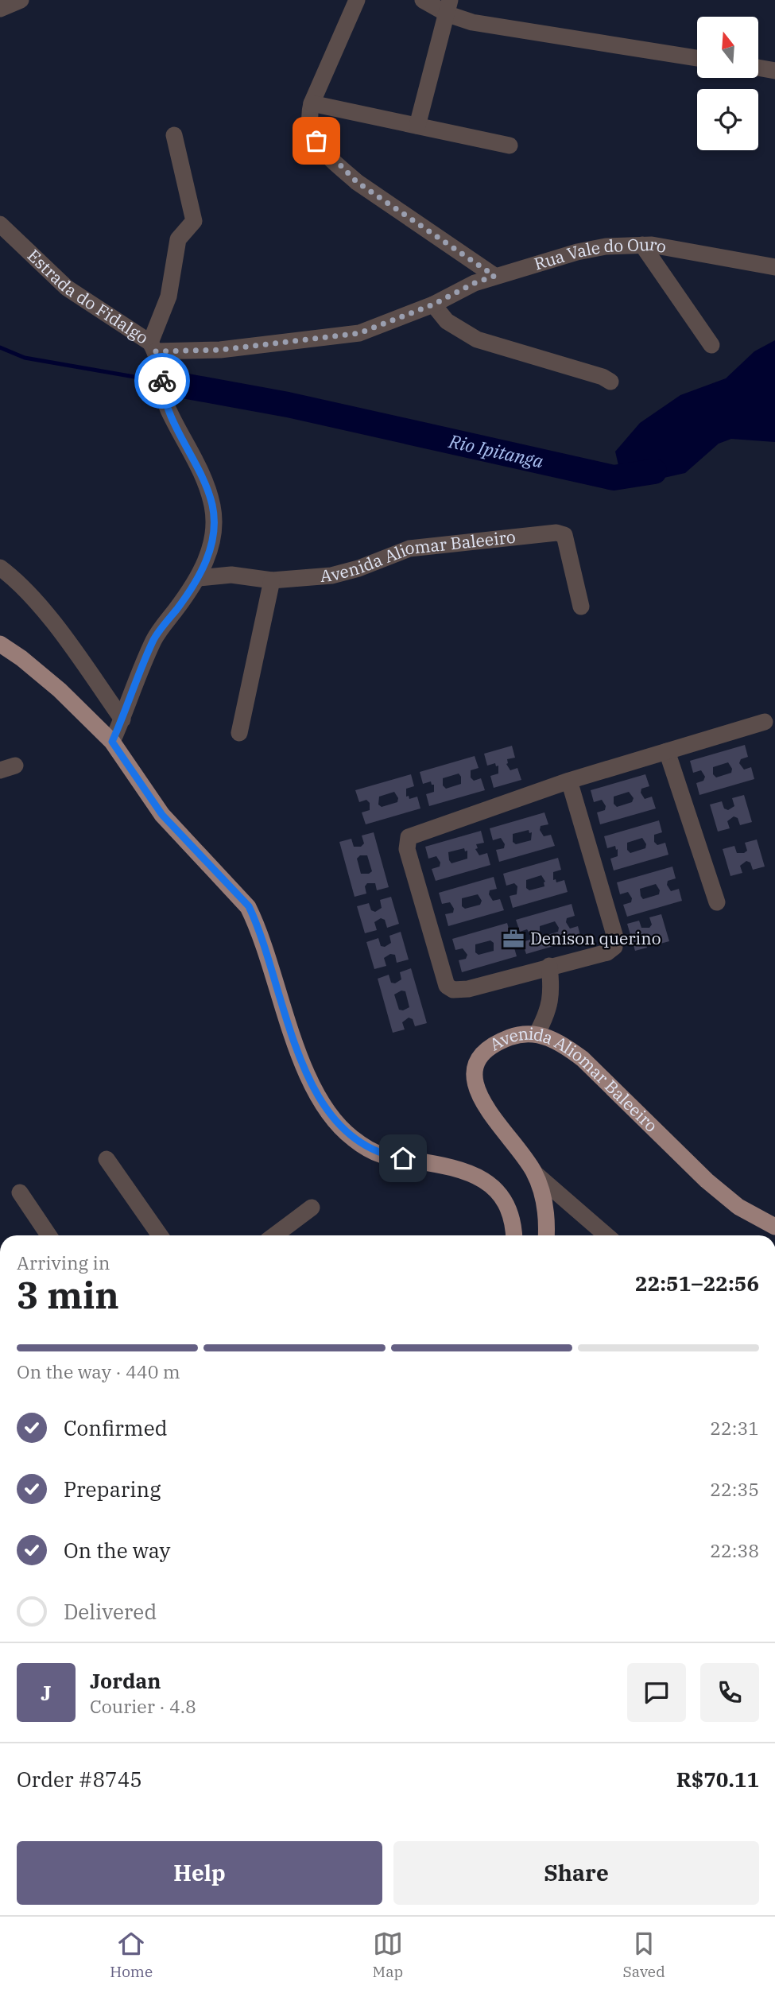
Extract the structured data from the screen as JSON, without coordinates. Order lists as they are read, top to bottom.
{
  "streets": {
    "main road": ["Avenida Aliomar Baleeiro"],
    "street": ["Rua Vale do Ouro", "Estrada do Fidalgo"]
  },
  "crossings": [
    ["Rua Vale do Ouro", "Estrada do Fidalgo"],
    ["Estrada do Fidalgo", "Avenida Aliomar Baleeiro"]
  ],
  "water": ["Rio Ipitanga"],
  "places": {
    "office": ["Denison querino"]
  },
  "north": "top",
  "page": {
    "heading": ["3 min", "Arriving in", "22:51–22:56"],
    "panel": [
      "Jordan",
      "Courier · 4.8",
      "Order #8745",
      "R$70.11"
    ],
    "bar": "On the way · 440 m",
    "list": [
      ["Confirmed", "22:31"],
      ["Preparing", "22:35"],
      ["On the way", "22:38"],
      "Delivered"
    ],
    "round": "J",
    "buttons": ["Help", "Share"],
    "tabs": ["Home", "Map", "Saved"]
  }
}
